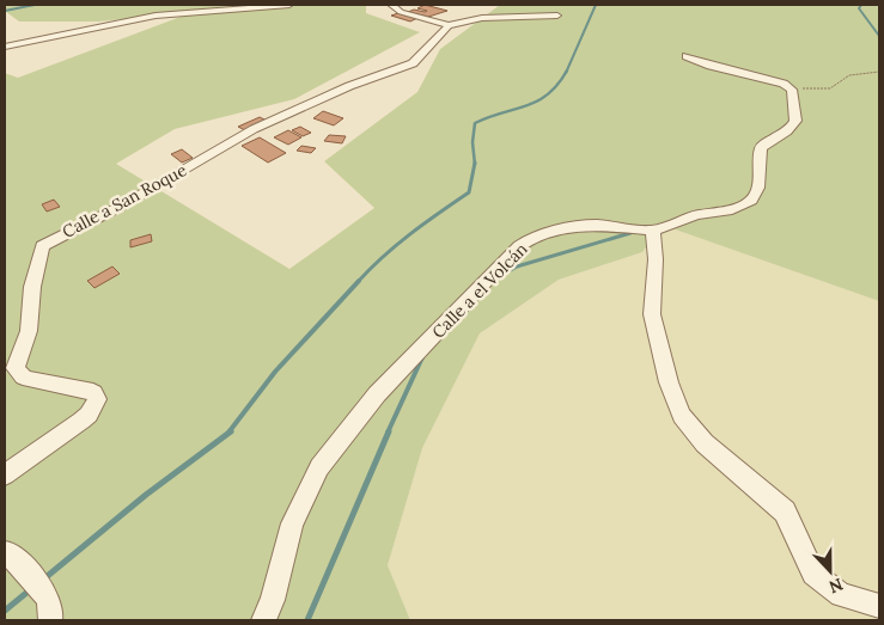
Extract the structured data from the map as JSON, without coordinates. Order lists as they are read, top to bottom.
{
  "streets": {
    "street": ["Calle a San Roque", "Calle a el Volcán"]
  },
  "north": "bottom"
}
